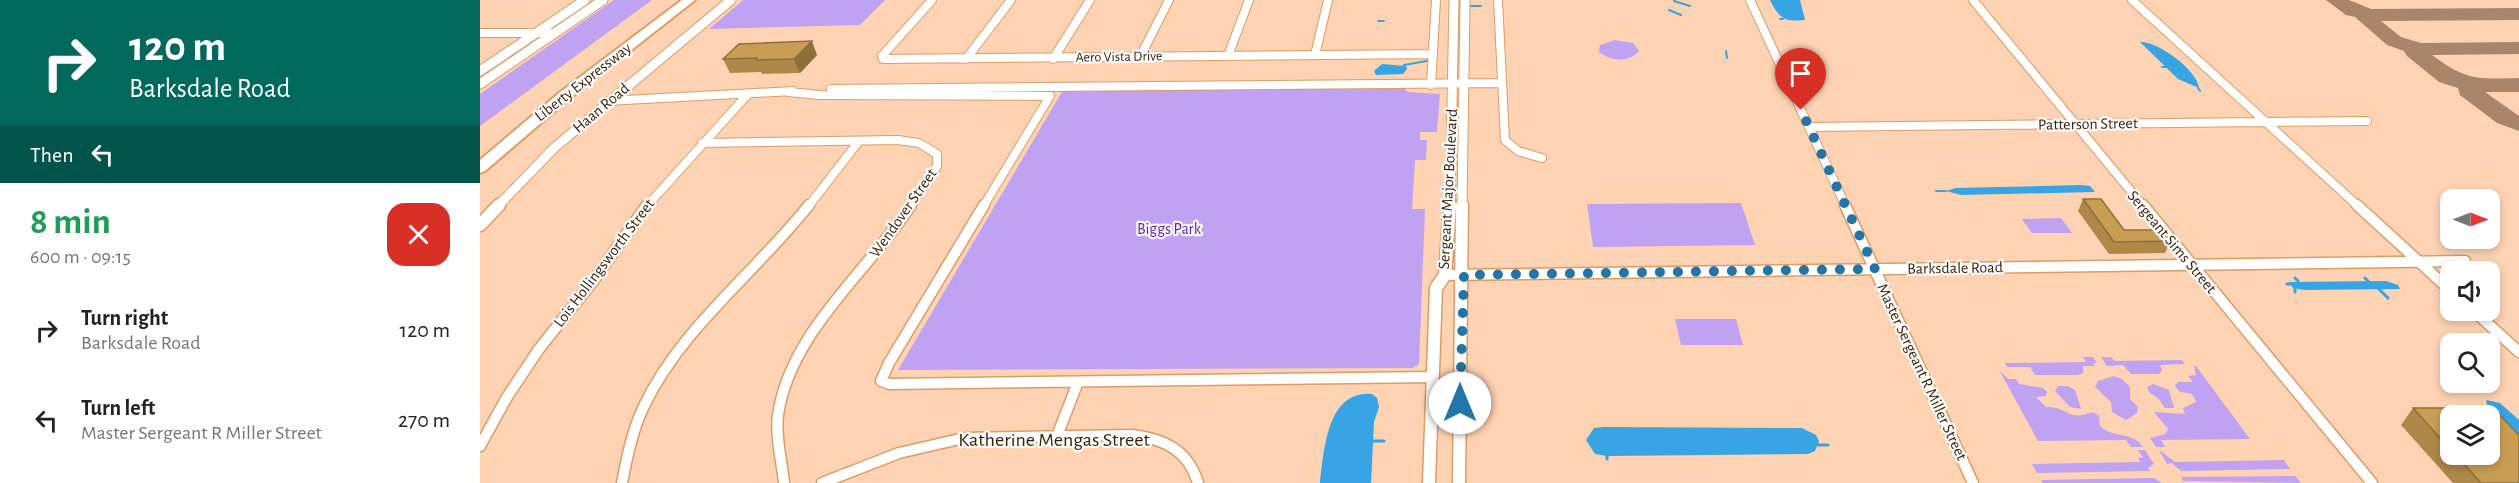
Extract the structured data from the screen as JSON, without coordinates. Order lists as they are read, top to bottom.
{
  "streets": {
    "highway": ["Liberty Expressway"],
    "street": [
      "Aero Vista Drive",
      "Haan Road",
      "Patterson Street",
      "Sergeant Major Boulevard",
      "Wendover Street",
      "Sergeant Sims Street",
      "Lois Hollingsworth Street",
      "Barksdale Road",
      "Master Sergeant R Miller Street",
      "Katherine Mengas Street"
    ]
  },
  "crossings": [
    ["Patterson Street", "Sergeant Sims Street"],
    ["Patterson Street", "Master Sergeant R Miller Street"],
    ["Sergeant Major Boulevard", "Barksdale Road"],
    ["Wendover Street", "Lois Hollingsworth Street"],
    ["Sergeant Sims Street", "Barksdale Road"],
    ["Barksdale Road", "Master Sergeant R Miller Street"]
  ],
  "parks": ["Biggs Park"],
  "north": "right",
  "page": {
    "turn": ["120 m", "Barksdale Road"],
    "then": "Then",
    "heading": ["8 min", "600 m · 09:15"],
    "list": [
      {
        "name": "Turn right",
        "note": "Barksdale Road",
        "value": "120 m"
      },
      {
        "name": "Turn left",
        "note": "Master Sergeant R Miller Street",
        "value": "270 m"
      }
    ]
  }
}
